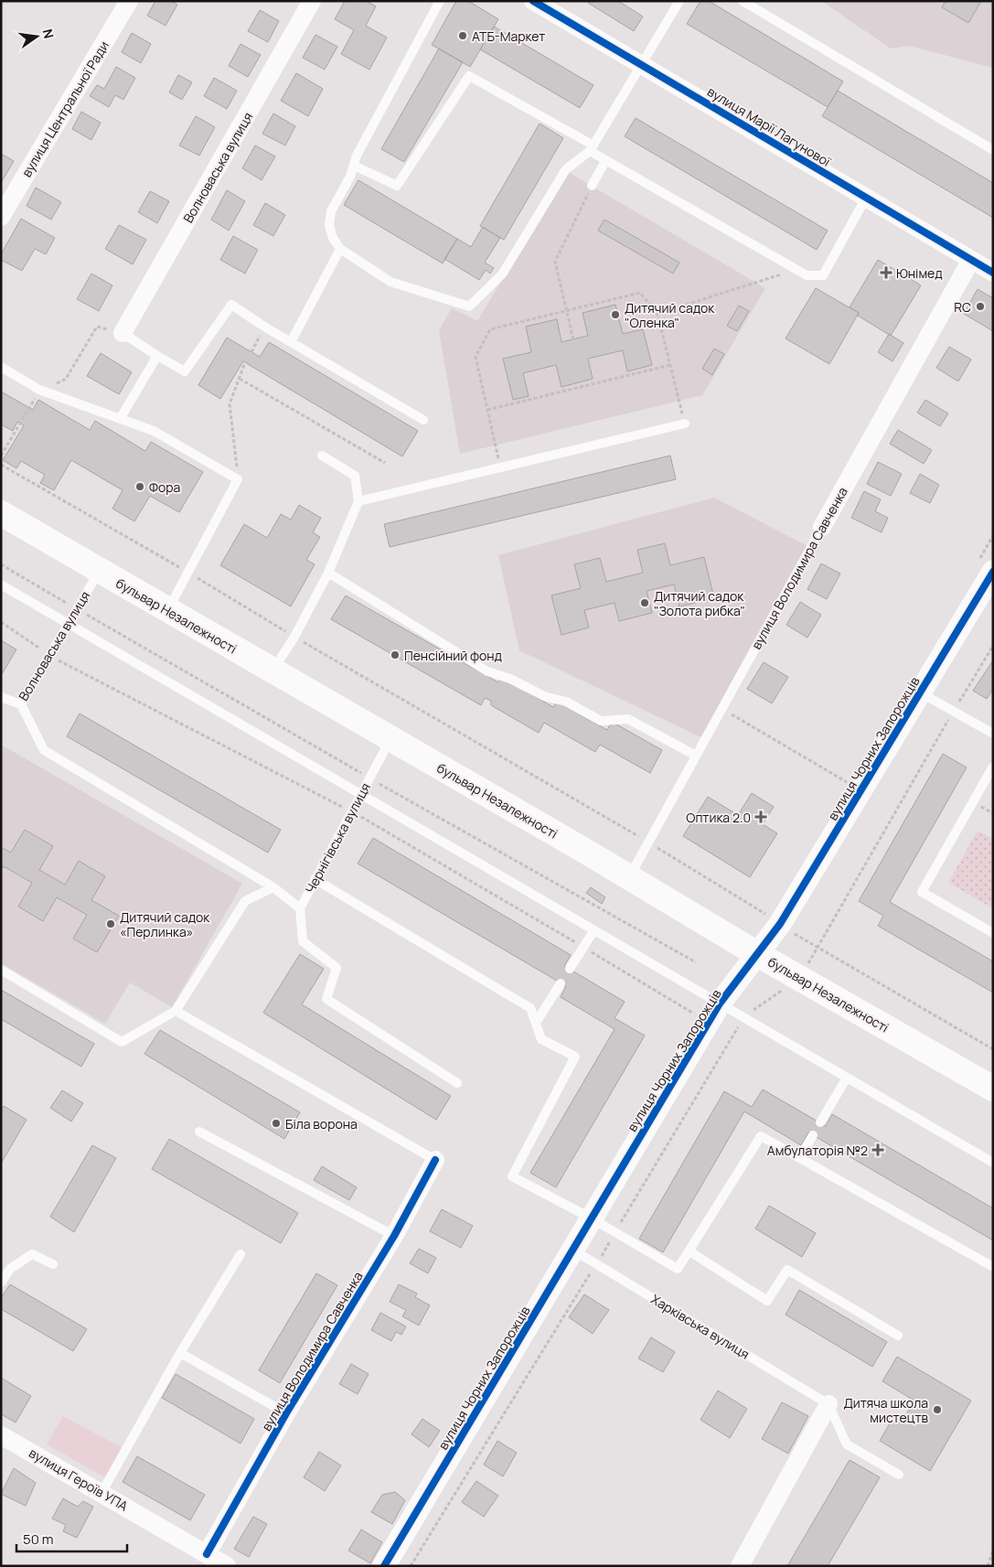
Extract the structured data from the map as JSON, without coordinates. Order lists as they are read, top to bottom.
{
  "streets": {
    "main road": ["бульвар Незалежності"],
    "street": [
      "вулиця Центральної Ради",
      "вулиця Марії Лагунової",
      "Волноваська вулиця",
      "вулиця Володимира Савченка",
      "вулиця Чорних Запорожців",
      "вулиця Героїв УПА"
    ],
    "lane": ["Чернігівська вулиця", "Харківська вулиця"]
  },
  "crossings": [
    ["вулиця Марії Лагунової", "вулиця Володимира Савченка"],
    ["Волноваська вулиця", "бульвар Незалежності"],
    ["вулиця Володимира Савченка", "бульвар Незалежності"],
    ["вулиця Володимира Савченка", "вулиця Героїв УПА"],
    ["бульвар Незалежності", "вулиця Чорних Запорожців"],
    ["бульвар Незалежності", "Чернігівська вулиця"],
    ["вулиця Чорних Запорожців", "Харківська вулиця"]
  ],
  "places": {
    "other": [
      "АТБ-Маркет",
      "RC",
      "Дитячий садок \"Оленка\"",
      "Фора",
      "Дитячий садок \"Золота рибка\"",
      "Пенсійний фонд",
      "Дитячий садок «Перлинка»",
      "Біла ворона",
      "Дитяча школа мистецтв"
    ],
    "health": ["Юнімед", "Оптика 2.0", "Амбулаторія №2"]
  },
  "scale_bar": "50 m",
  "north": "right"
}
